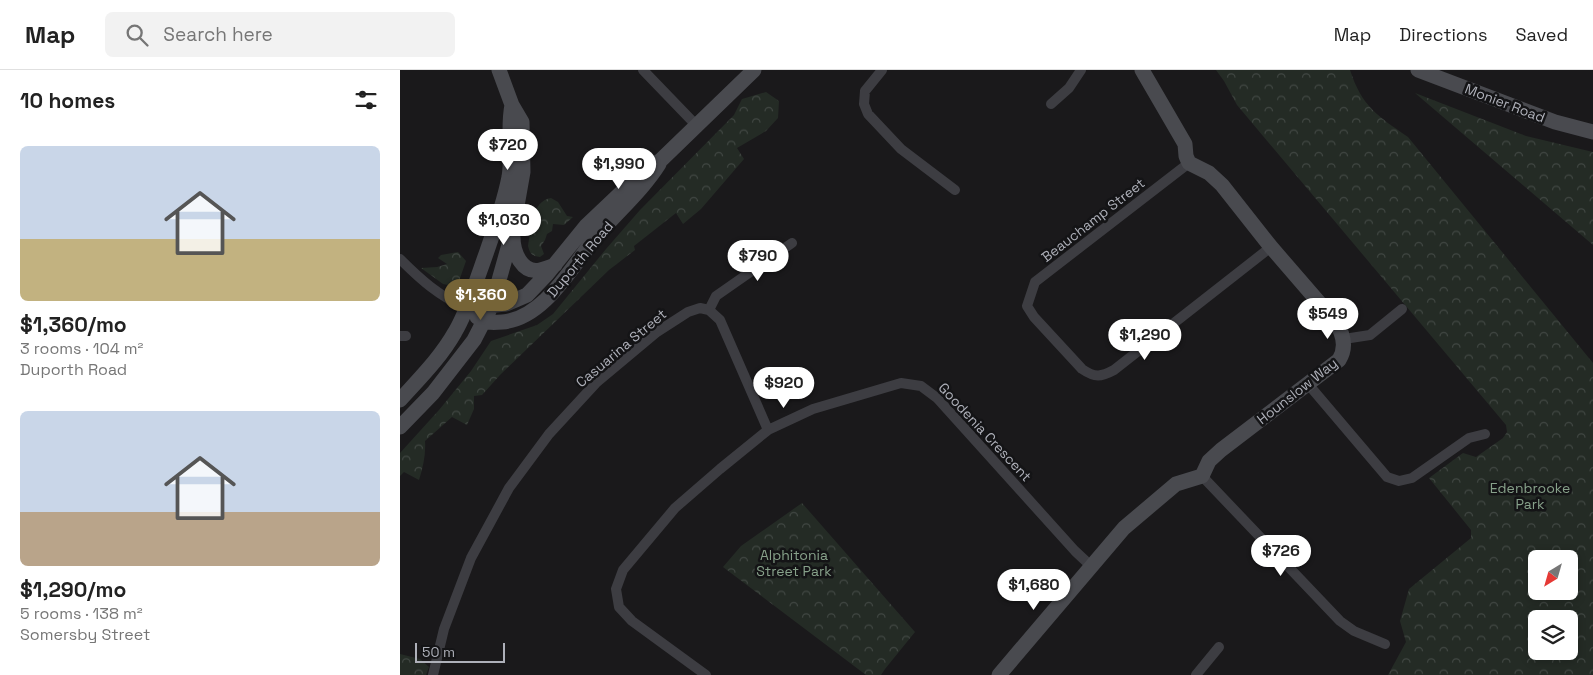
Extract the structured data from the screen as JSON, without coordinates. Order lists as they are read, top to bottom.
{
  "streets": {
    "main road": ["Monier Road", "Duporth Road", "Hounslow Way"],
    "street": ["Beauchamp Street", "Casuarina Street", "Goodenia Crescent"]
  },
  "crossings": [
    ["Beauchamp Street", "Hounslow Way"]
  ],
  "parks": ["Edenbrooke Park", "Alphitonia Street Park"],
  "scale_bar": "50 m",
  "north": "bottom left",
  "page": {
    "header": "Map",
    "search": "Search here",
    "nav": ["Map", "Directions", "Saved"],
    "heading": "10 homes",
    "price": [
      "$720",
      "$1,990",
      "$1,030",
      "$790",
      "$1,360",
      "$549",
      "$1,290",
      "$920",
      "$726",
      "$1,680"
    ],
    "list": [
      {
        "name": "$1,360/mo",
        "note": "3 rooms · 104 m² · Duporth Road"
      },
      {
        "name": "$1,290/mo",
        "note": "5 rooms · 138 m² · Somersby Street"
      }
    ],
    "scale": "50 m"
  }
}
